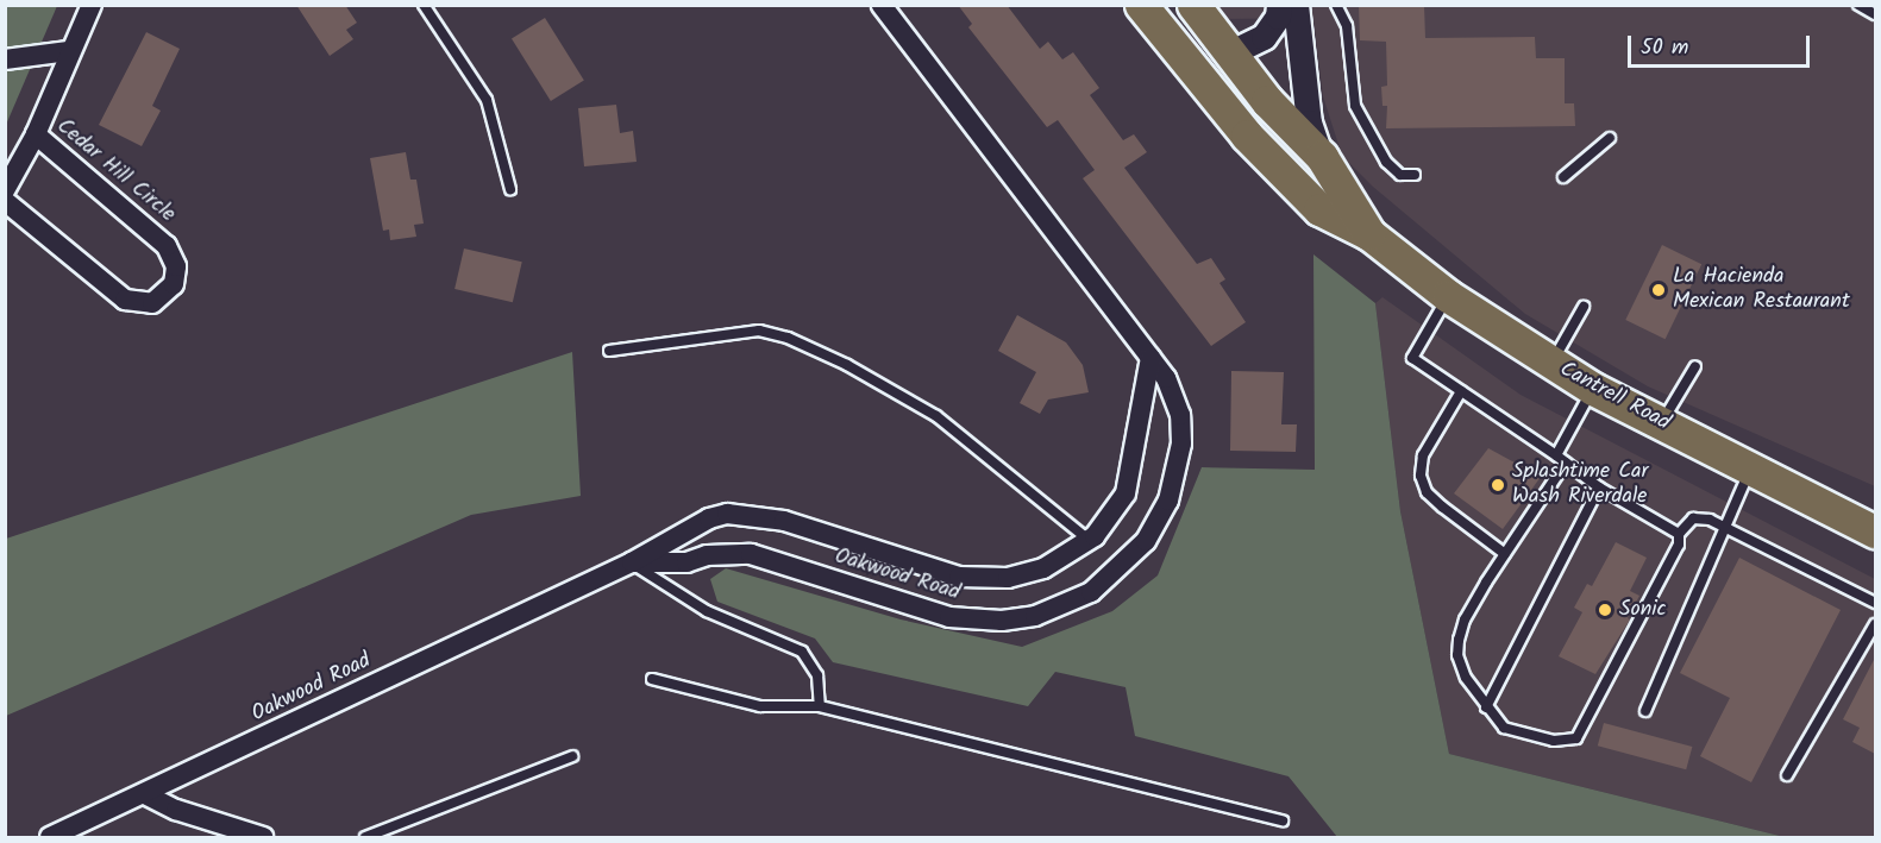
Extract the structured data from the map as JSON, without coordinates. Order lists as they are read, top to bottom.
{
  "streets": {
    "main road": ["Cantrell Road"],
    "street": ["Cedar Hill Circle", "Oakwood Road"]
  },
  "places": ["La Hacienda Mexican Restaurant", "Splashtime Car Wash Riverdale", "Sonic"],
  "scale_bar": "50 m"
}
